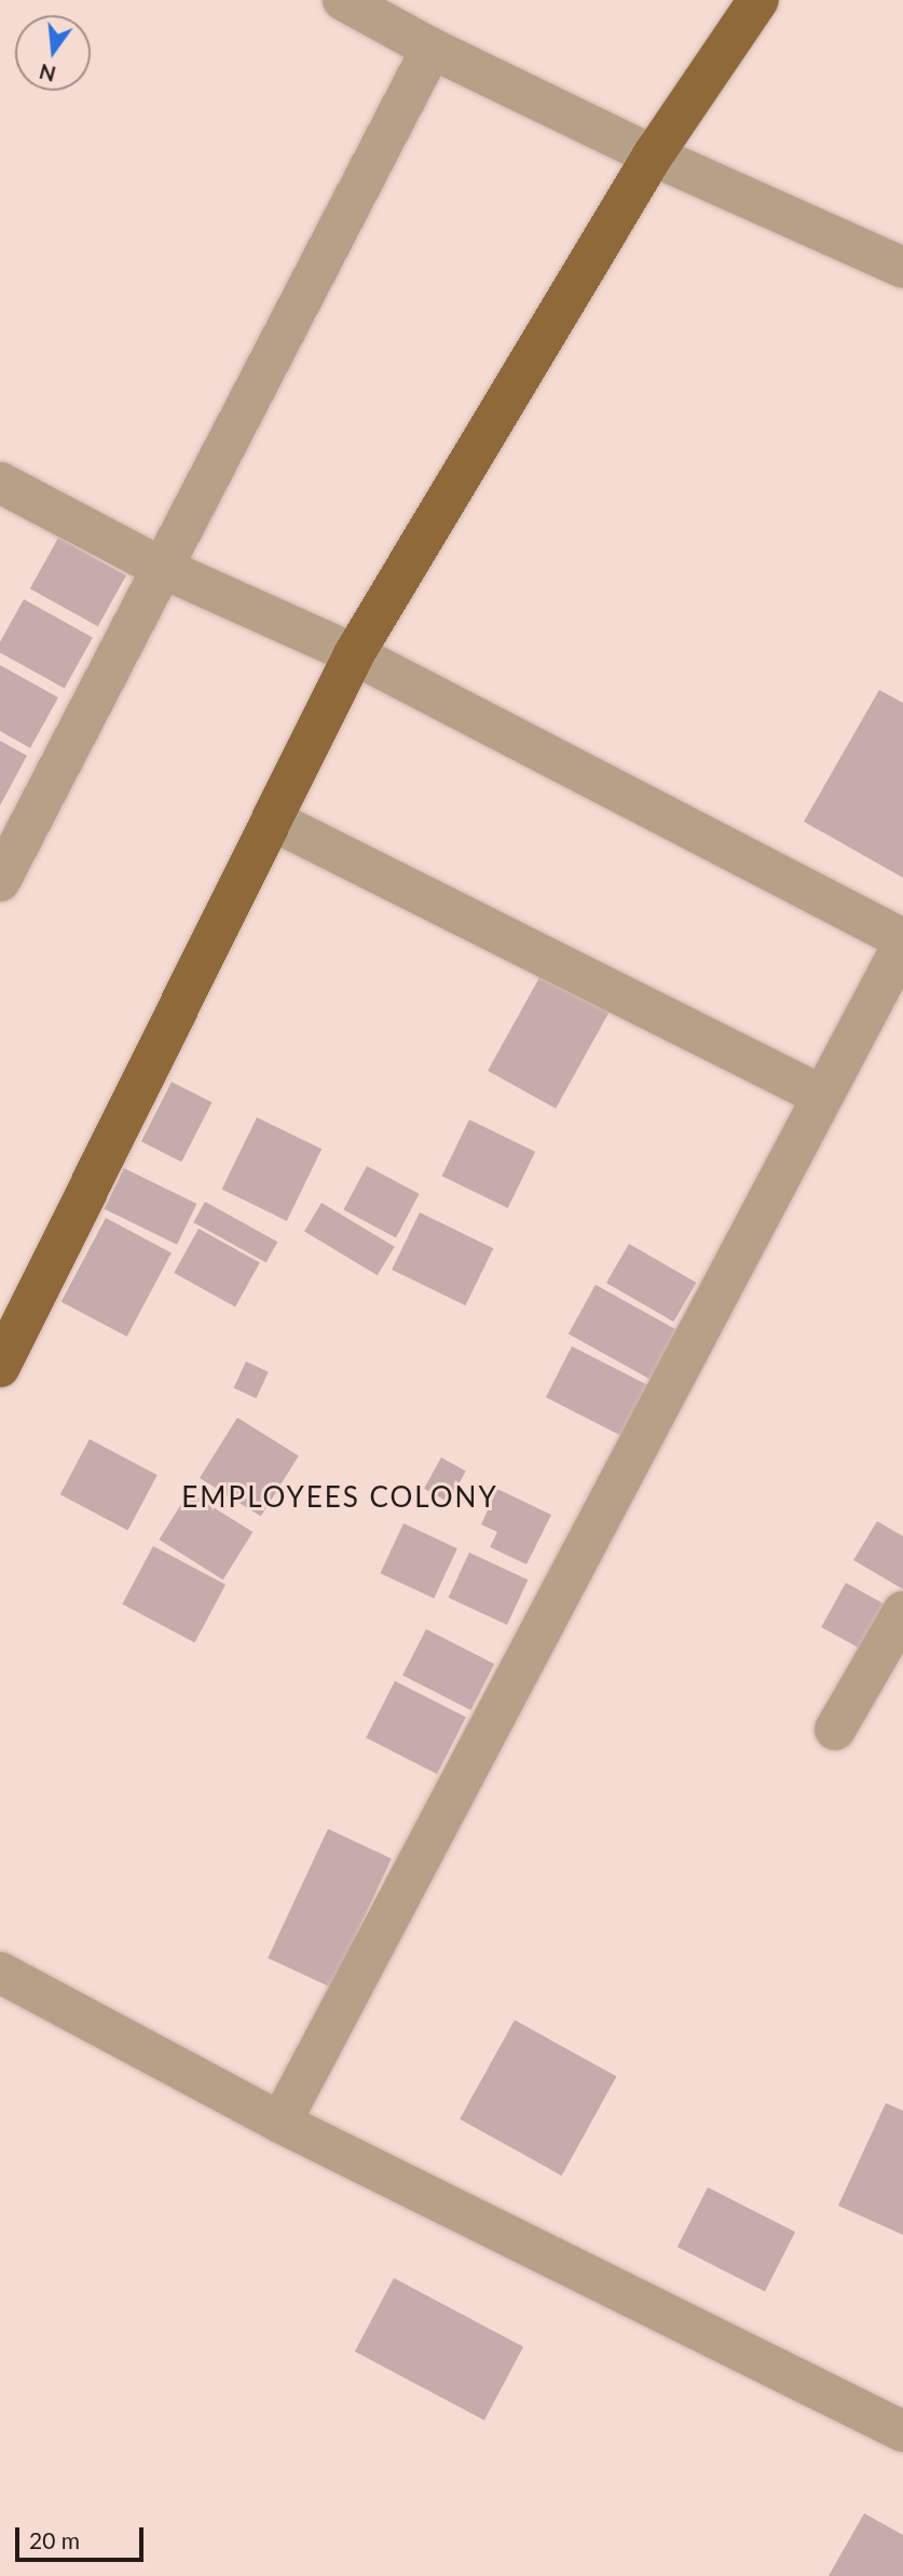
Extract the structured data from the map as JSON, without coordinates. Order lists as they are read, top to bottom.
{
  "districts": ["EMPLOYEES COLONY"],
  "scale_bar": "20 m",
  "north": "bottom"
}
